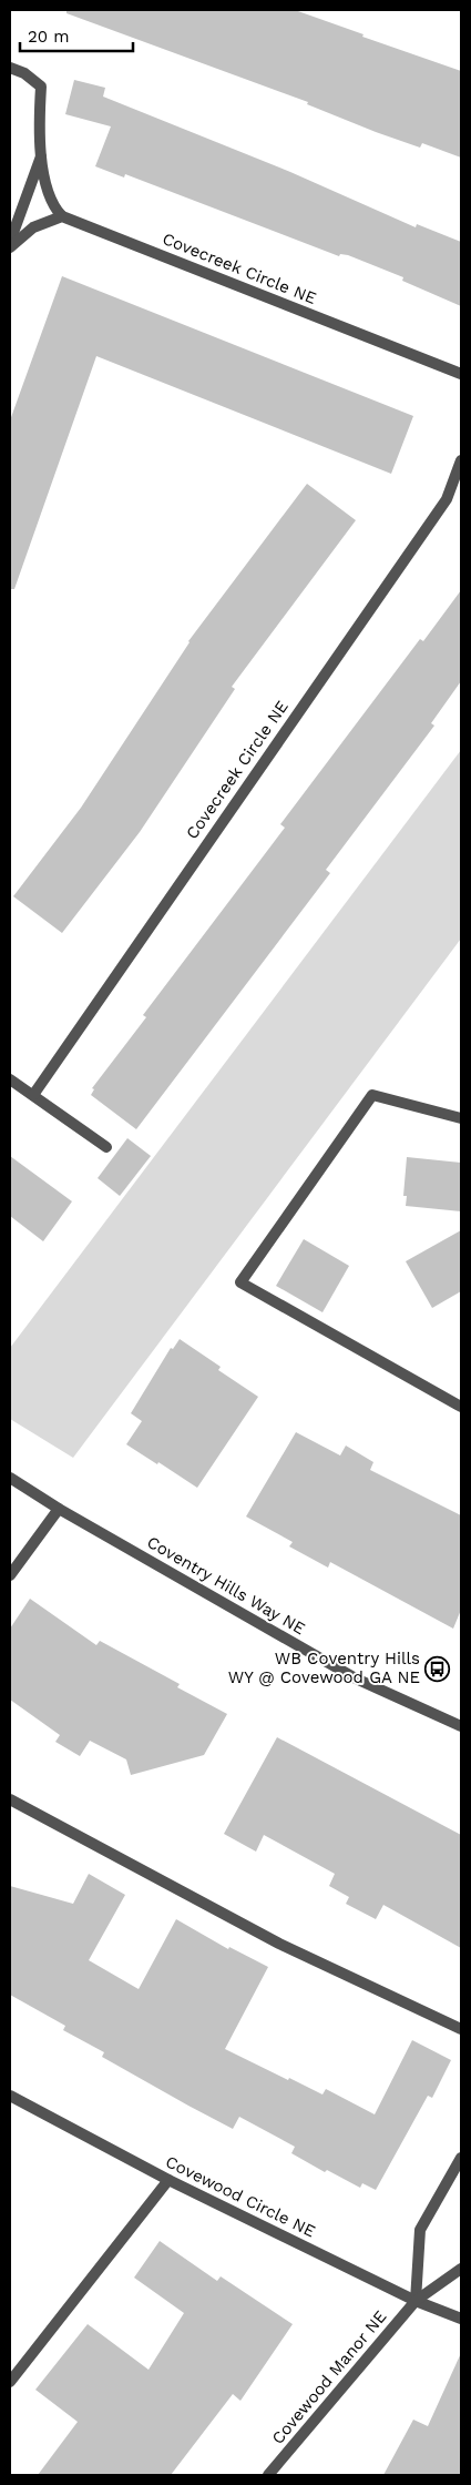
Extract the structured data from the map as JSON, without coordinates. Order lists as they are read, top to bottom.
{
  "streets": {
    "street": [
      "Covecreek Circle NE",
      "Coventry Hills Way NE",
      "Covewood Circle NE",
      "Covewood Manor NE"
    ]
  },
  "crossings": [
    ["Covewood Circle NE", "Covewood Manor NE"]
  ],
  "places": {
    "bus stop": ["WB Coventry Hills WY @ Covewood GA NE"]
  },
  "scale_bar": "20 m"
}
